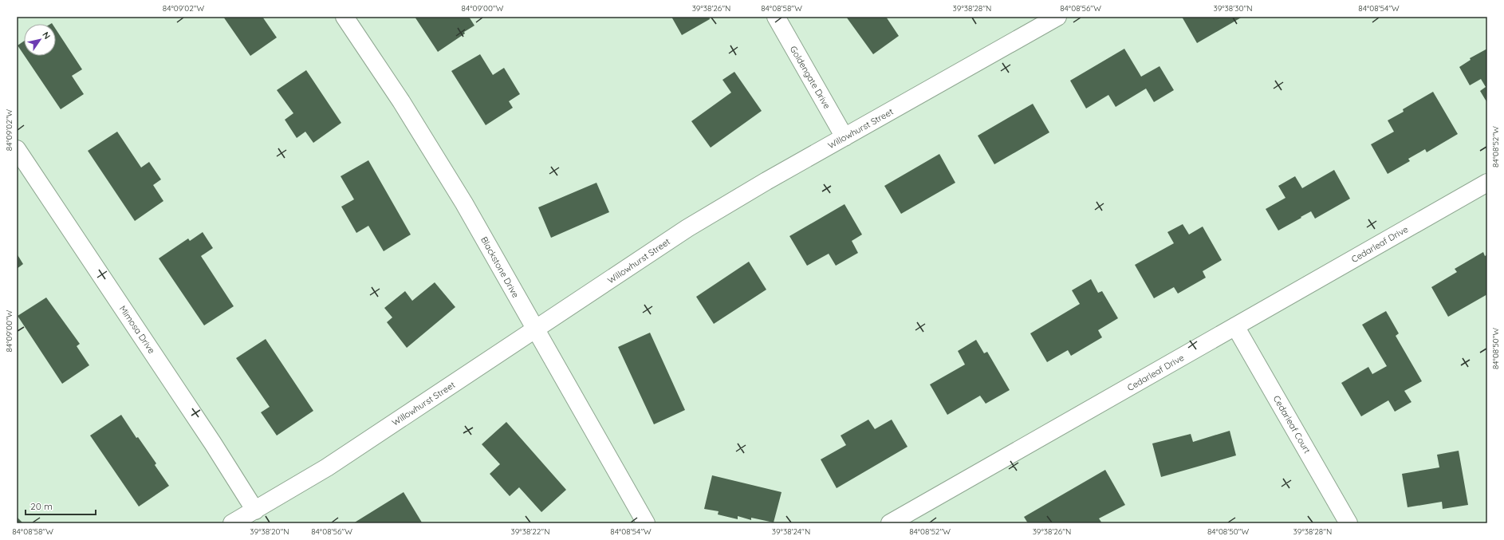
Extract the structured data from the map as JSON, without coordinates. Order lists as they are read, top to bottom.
{
  "streets": {
    "street": [
      "Goldengate Drive",
      "Willowhurst Street",
      "Cedarleaf Drive",
      "Blackstone Drive",
      "Mimosa Drive",
      "Cedarleaf Court"
    ]
  },
  "crossings": [
    ["Goldengate Drive", "Willowhurst Street"],
    ["Willowhurst Street", "Blackstone Drive"],
    ["Willowhurst Street", "Mimosa Drive"],
    ["Cedarleaf Drive", "Cedarleaf Court"]
  ],
  "scale_bar": "20 m",
  "north": "top right",
  "coordinates": [
    "84°09'02\"W",
    "84°09'00\"W",
    "39°38'26\"N",
    "84°08'58\"W",
    "39°38'28\"N",
    "84°08'56\"W",
    "39°38'30\"N",
    "84°08'54\"W",
    "84°08'52\"W",
    "84°08'50\"W",
    "39°38'20\"N",
    "39°38'22\"N",
    "39°38'24\"N"
  ]
}
